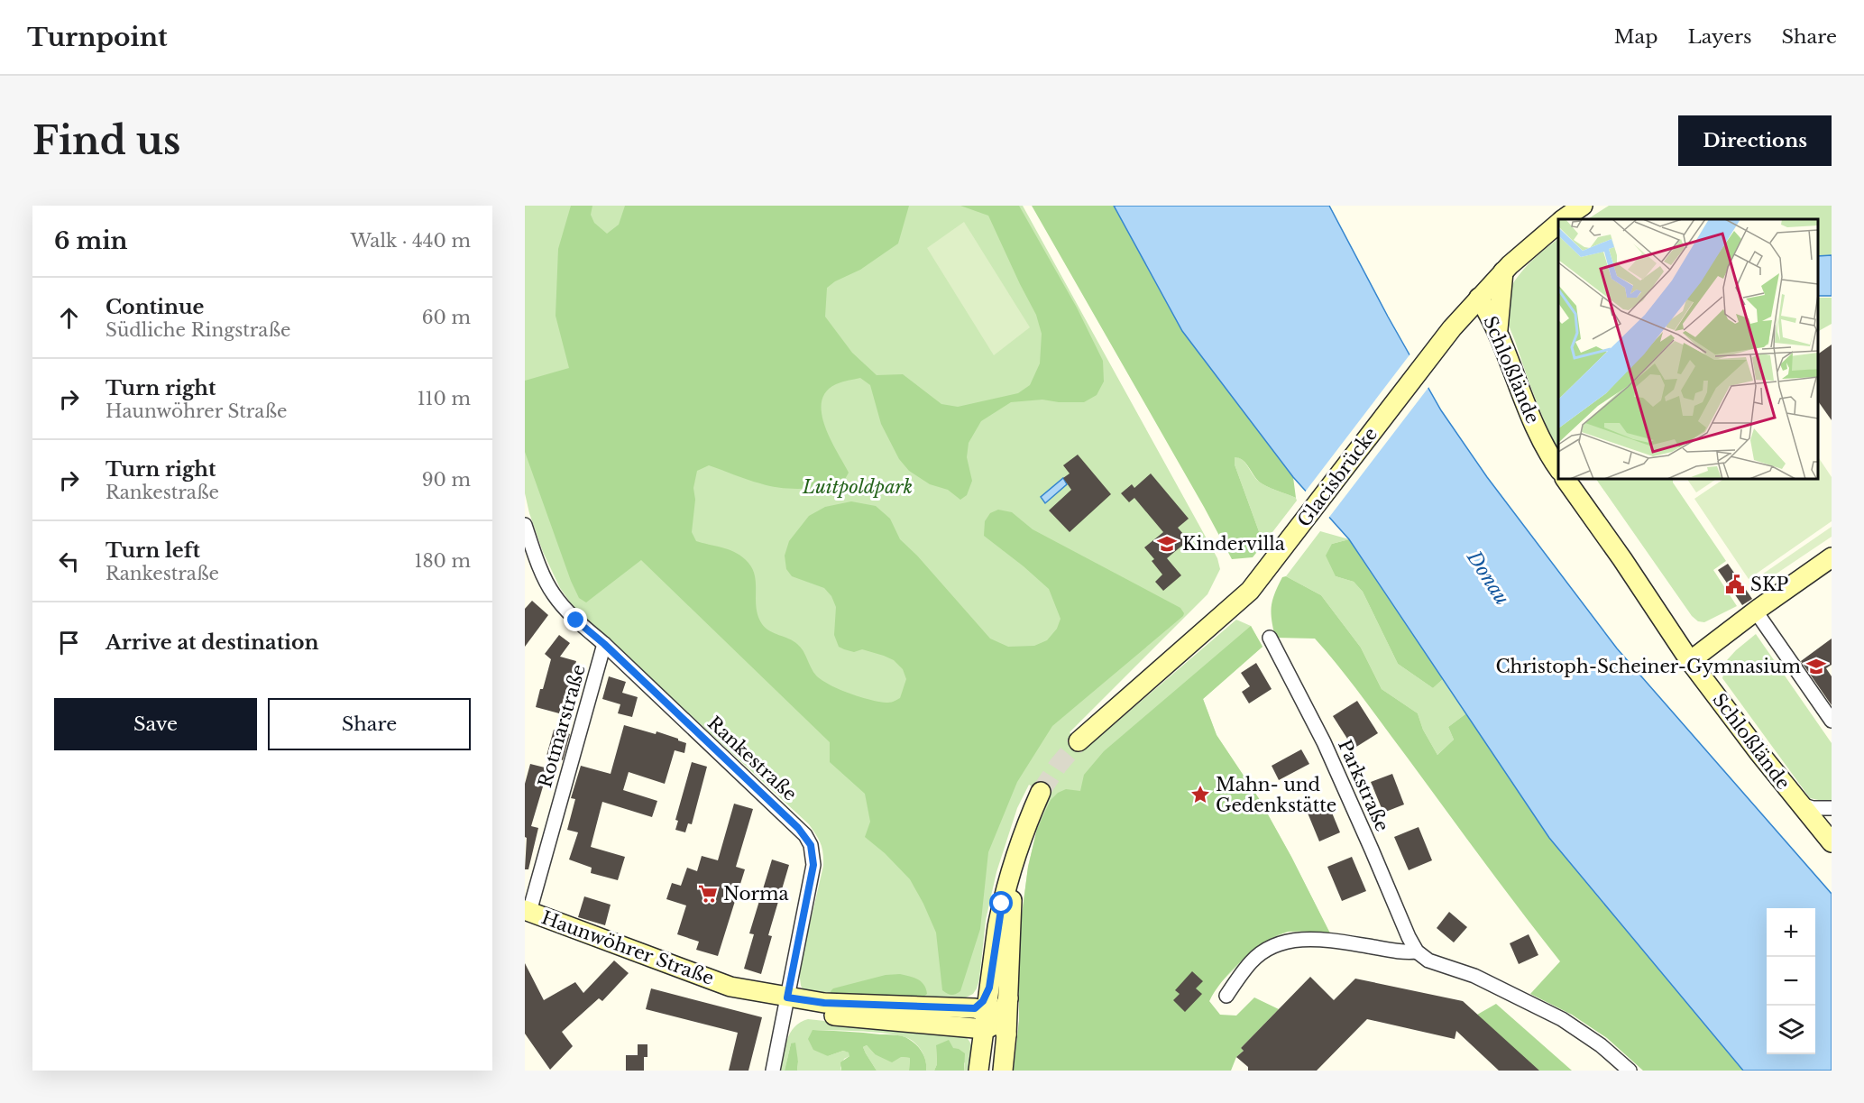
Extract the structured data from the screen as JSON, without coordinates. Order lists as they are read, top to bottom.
{
  "streets": {
    "street": [
      "Schloßlände",
      "Glacisbrücke",
      "Rotmarstraße",
      "Rankestraße",
      "Parkstraße",
      "Haunwöhrer Straße"
    ]
  },
  "crossings": [
    ["Schloßlände", "Glacisbrücke"],
    ["Rotmarstraße", "Rankestraße"],
    ["Rotmarstraße", "Haunwöhrer Straße"],
    ["Rankestraße", "Haunwöhrer Straße"]
  ],
  "water": ["Donau"],
  "parks": ["Luitpoldpark"],
  "places": {
    "school or university": ["Kindervilla", "Christoph-Scheiner-Gymnasium"],
    "public building": ["SKP"],
    "place": ["Mahn- und Gedenkstätte"],
    "supermarket": ["Norma"]
  },
  "page": {
    "header": "Turnpoint",
    "nav": ["Map", "Layers", "Share"],
    "buttons": [
      "Directions",
      ["Save", "Share"]
    ],
    "title": "Find us",
    "heading": ["6 min", "Walk · 440 m"],
    "list": [
      ["Continue", "Südliche Ringstraße", "60 m"],
      ["Turn right", "Haunwöhrer Straße", "110 m"],
      ["Turn right", "Rankestraße", "90 m"],
      ["Turn left", "Rankestraße", "180 m"],
      "Arrive at destination"
    ],
    "map_buttons": ["+", "−"]
  }
}
